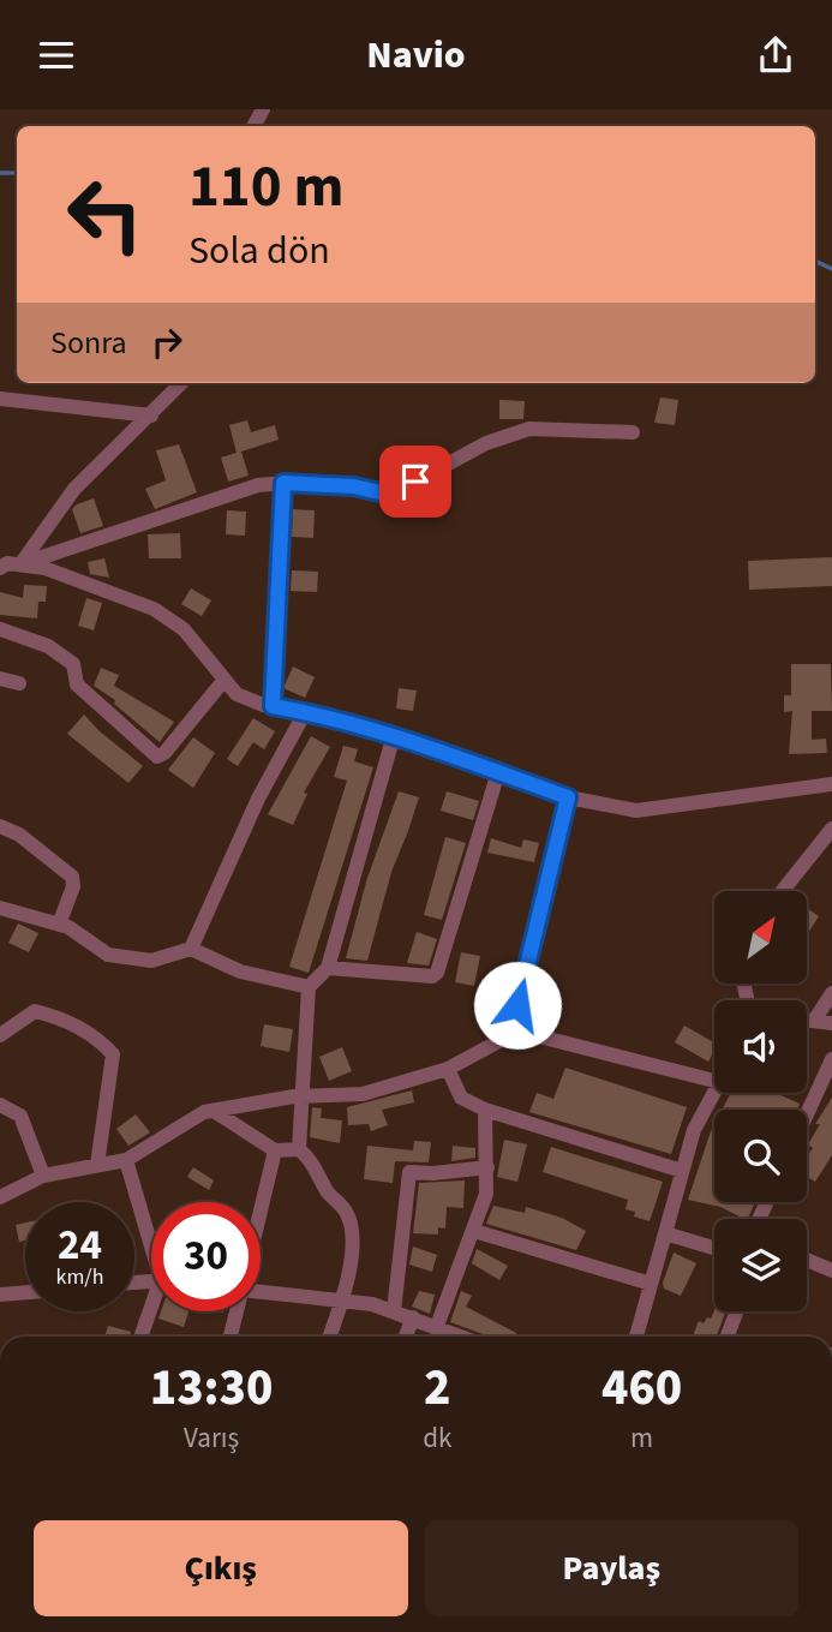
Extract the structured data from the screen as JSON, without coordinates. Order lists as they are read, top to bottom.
{
  "north": "top right",
  "page": {
    "header": "Navio",
    "turn": ["110 m", "Sola dön"],
    "then": "Sonra",
    "speed": "24 km/h",
    "limit": "30",
    "eta": [
      "13:30",
      "Varış",
      "2",
      "dk",
      "460",
      "m"
    ],
    "buttons": ["Çıkış", "Paylaş"]
  }
}
